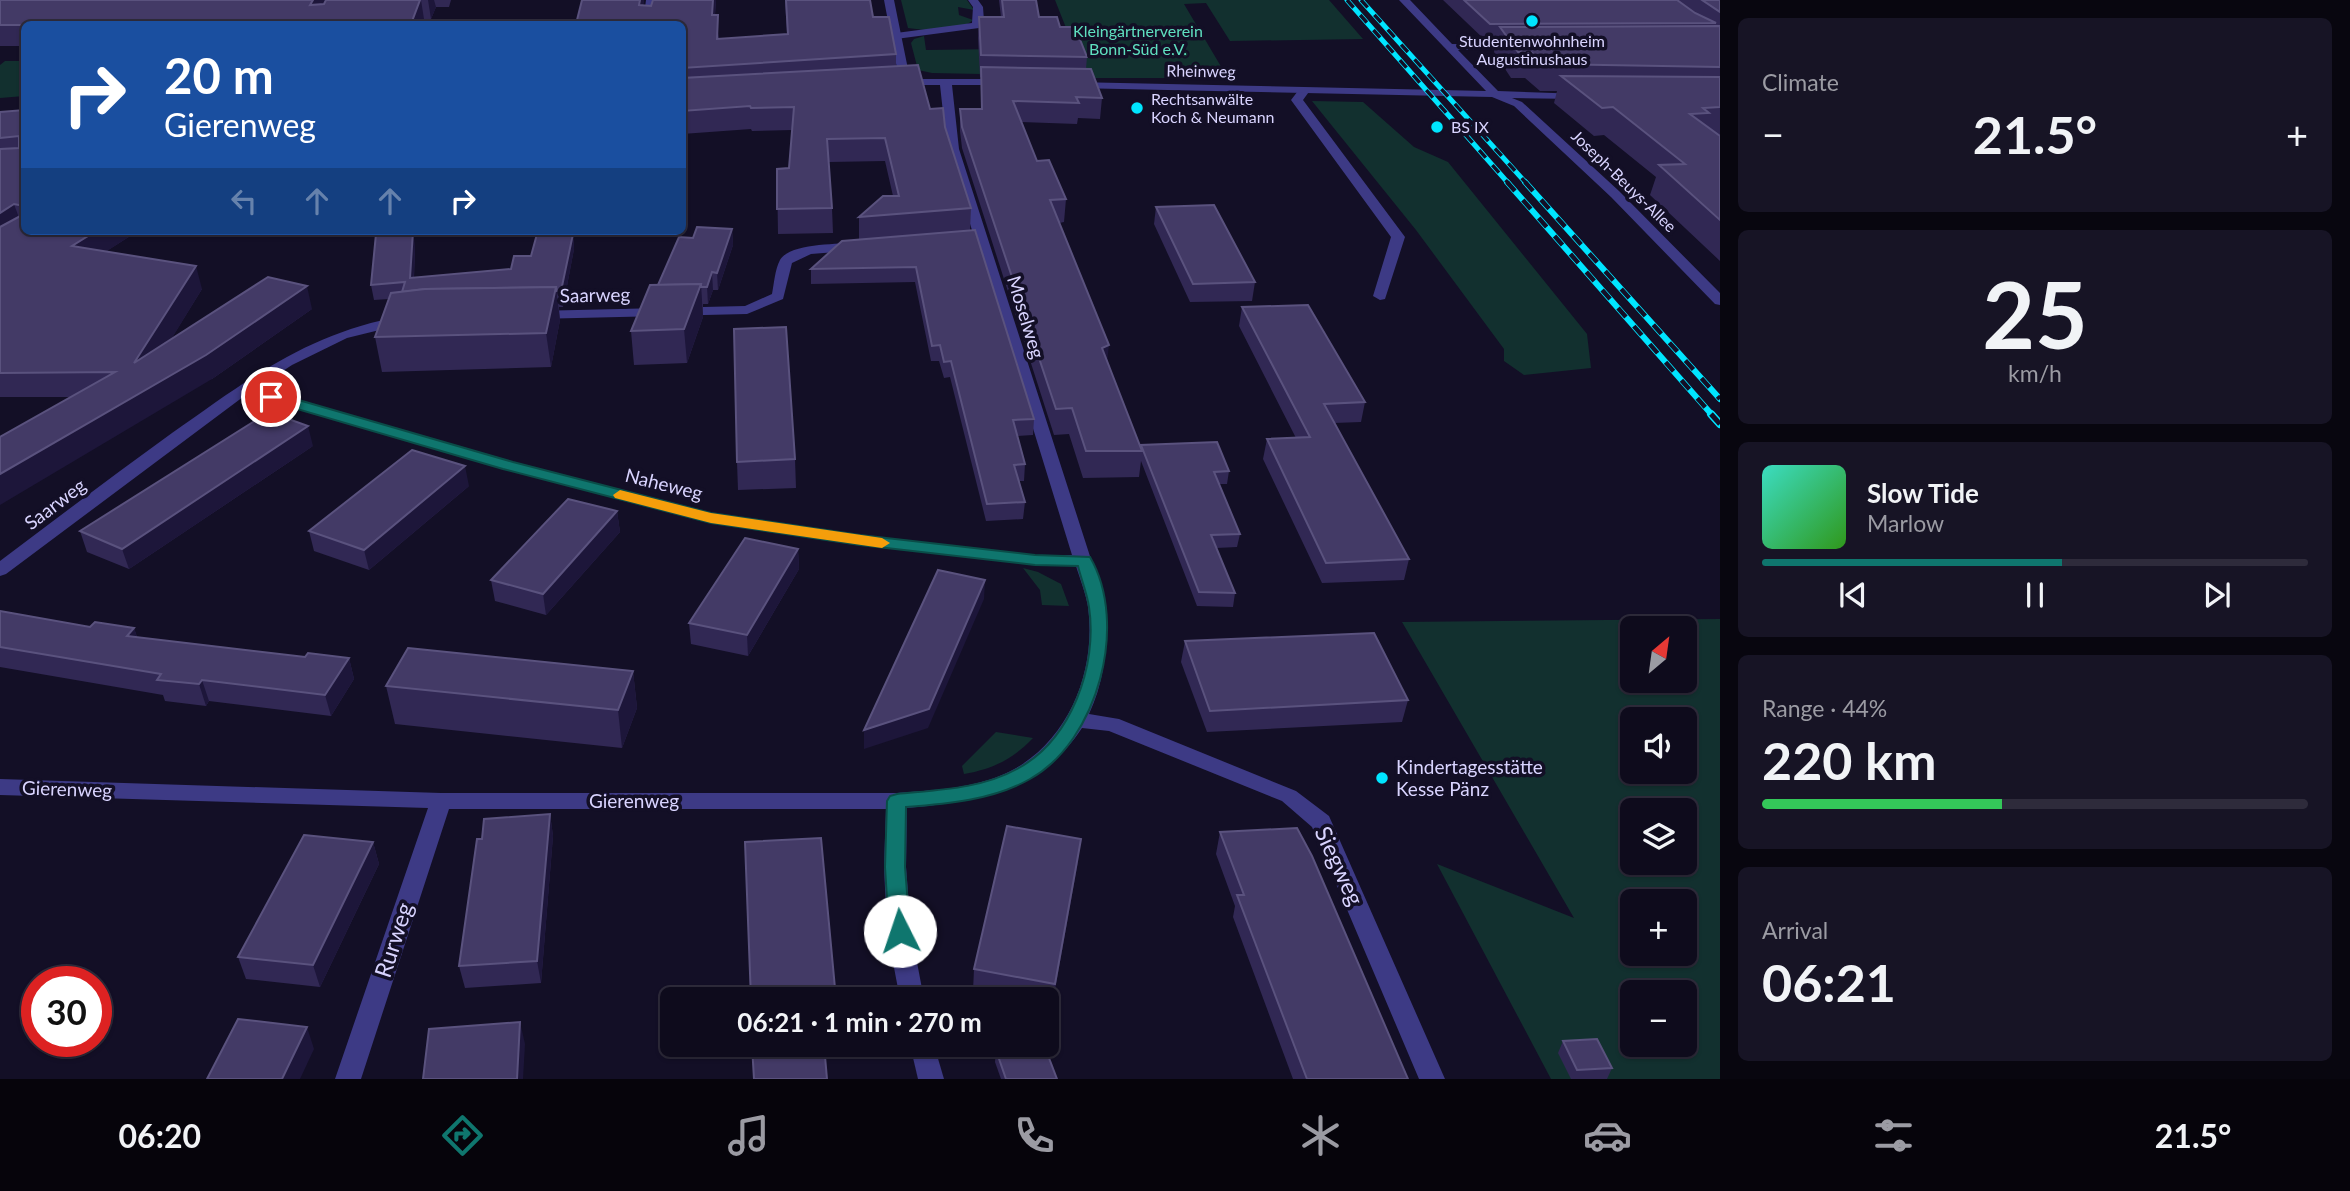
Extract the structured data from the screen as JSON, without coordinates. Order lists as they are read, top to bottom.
{
  "streets": {
    "street": [
      "Rheinweg",
      "Joseph-Beuys-Allee",
      "Saarweg",
      "Moselweg",
      "Naheweg",
      "Gierenweg",
      "Siegweg",
      "Rurweg"
    ]
  },
  "crossings": [
    ["Rheinweg", "Joseph-Beuys-Allee"],
    ["Saarweg", "Naheweg"],
    ["Moselweg", "Naheweg"],
    ["Moselweg", "Gierenweg"],
    ["Naheweg", "Gierenweg"],
    ["Gierenweg", "Siegweg"],
    ["Gierenweg", "Rurweg"]
  ],
  "parks": ["Kleingärtnerverein Bonn-Süd e.V."],
  "places": [
    "Studentenwohnheim Augustinushaus",
    "Rechtsanwälte Koch & Neumann",
    "BS IX",
    "Kindertagesstätte Kesse Pänz"
  ],
  "north": "top right",
  "page": {
    "tile": [
      "Climate",
      ["25", "km/h"],
      ["Range · 44%", "220 km"],
      ["Arrival", "06:21"]
    ],
    "turn": ["20 m", "Gierenweg"],
    "heat": ["−", "21.5°", "+"],
    "song": ["Slow Tide", "Marlow"],
    "map_buttons": ["+", "−"],
    "limit": "30",
    "trip": "06:21 · 1 min · 270 m",
    "tabs": ["06:20", "21.5°"]
  }
}
